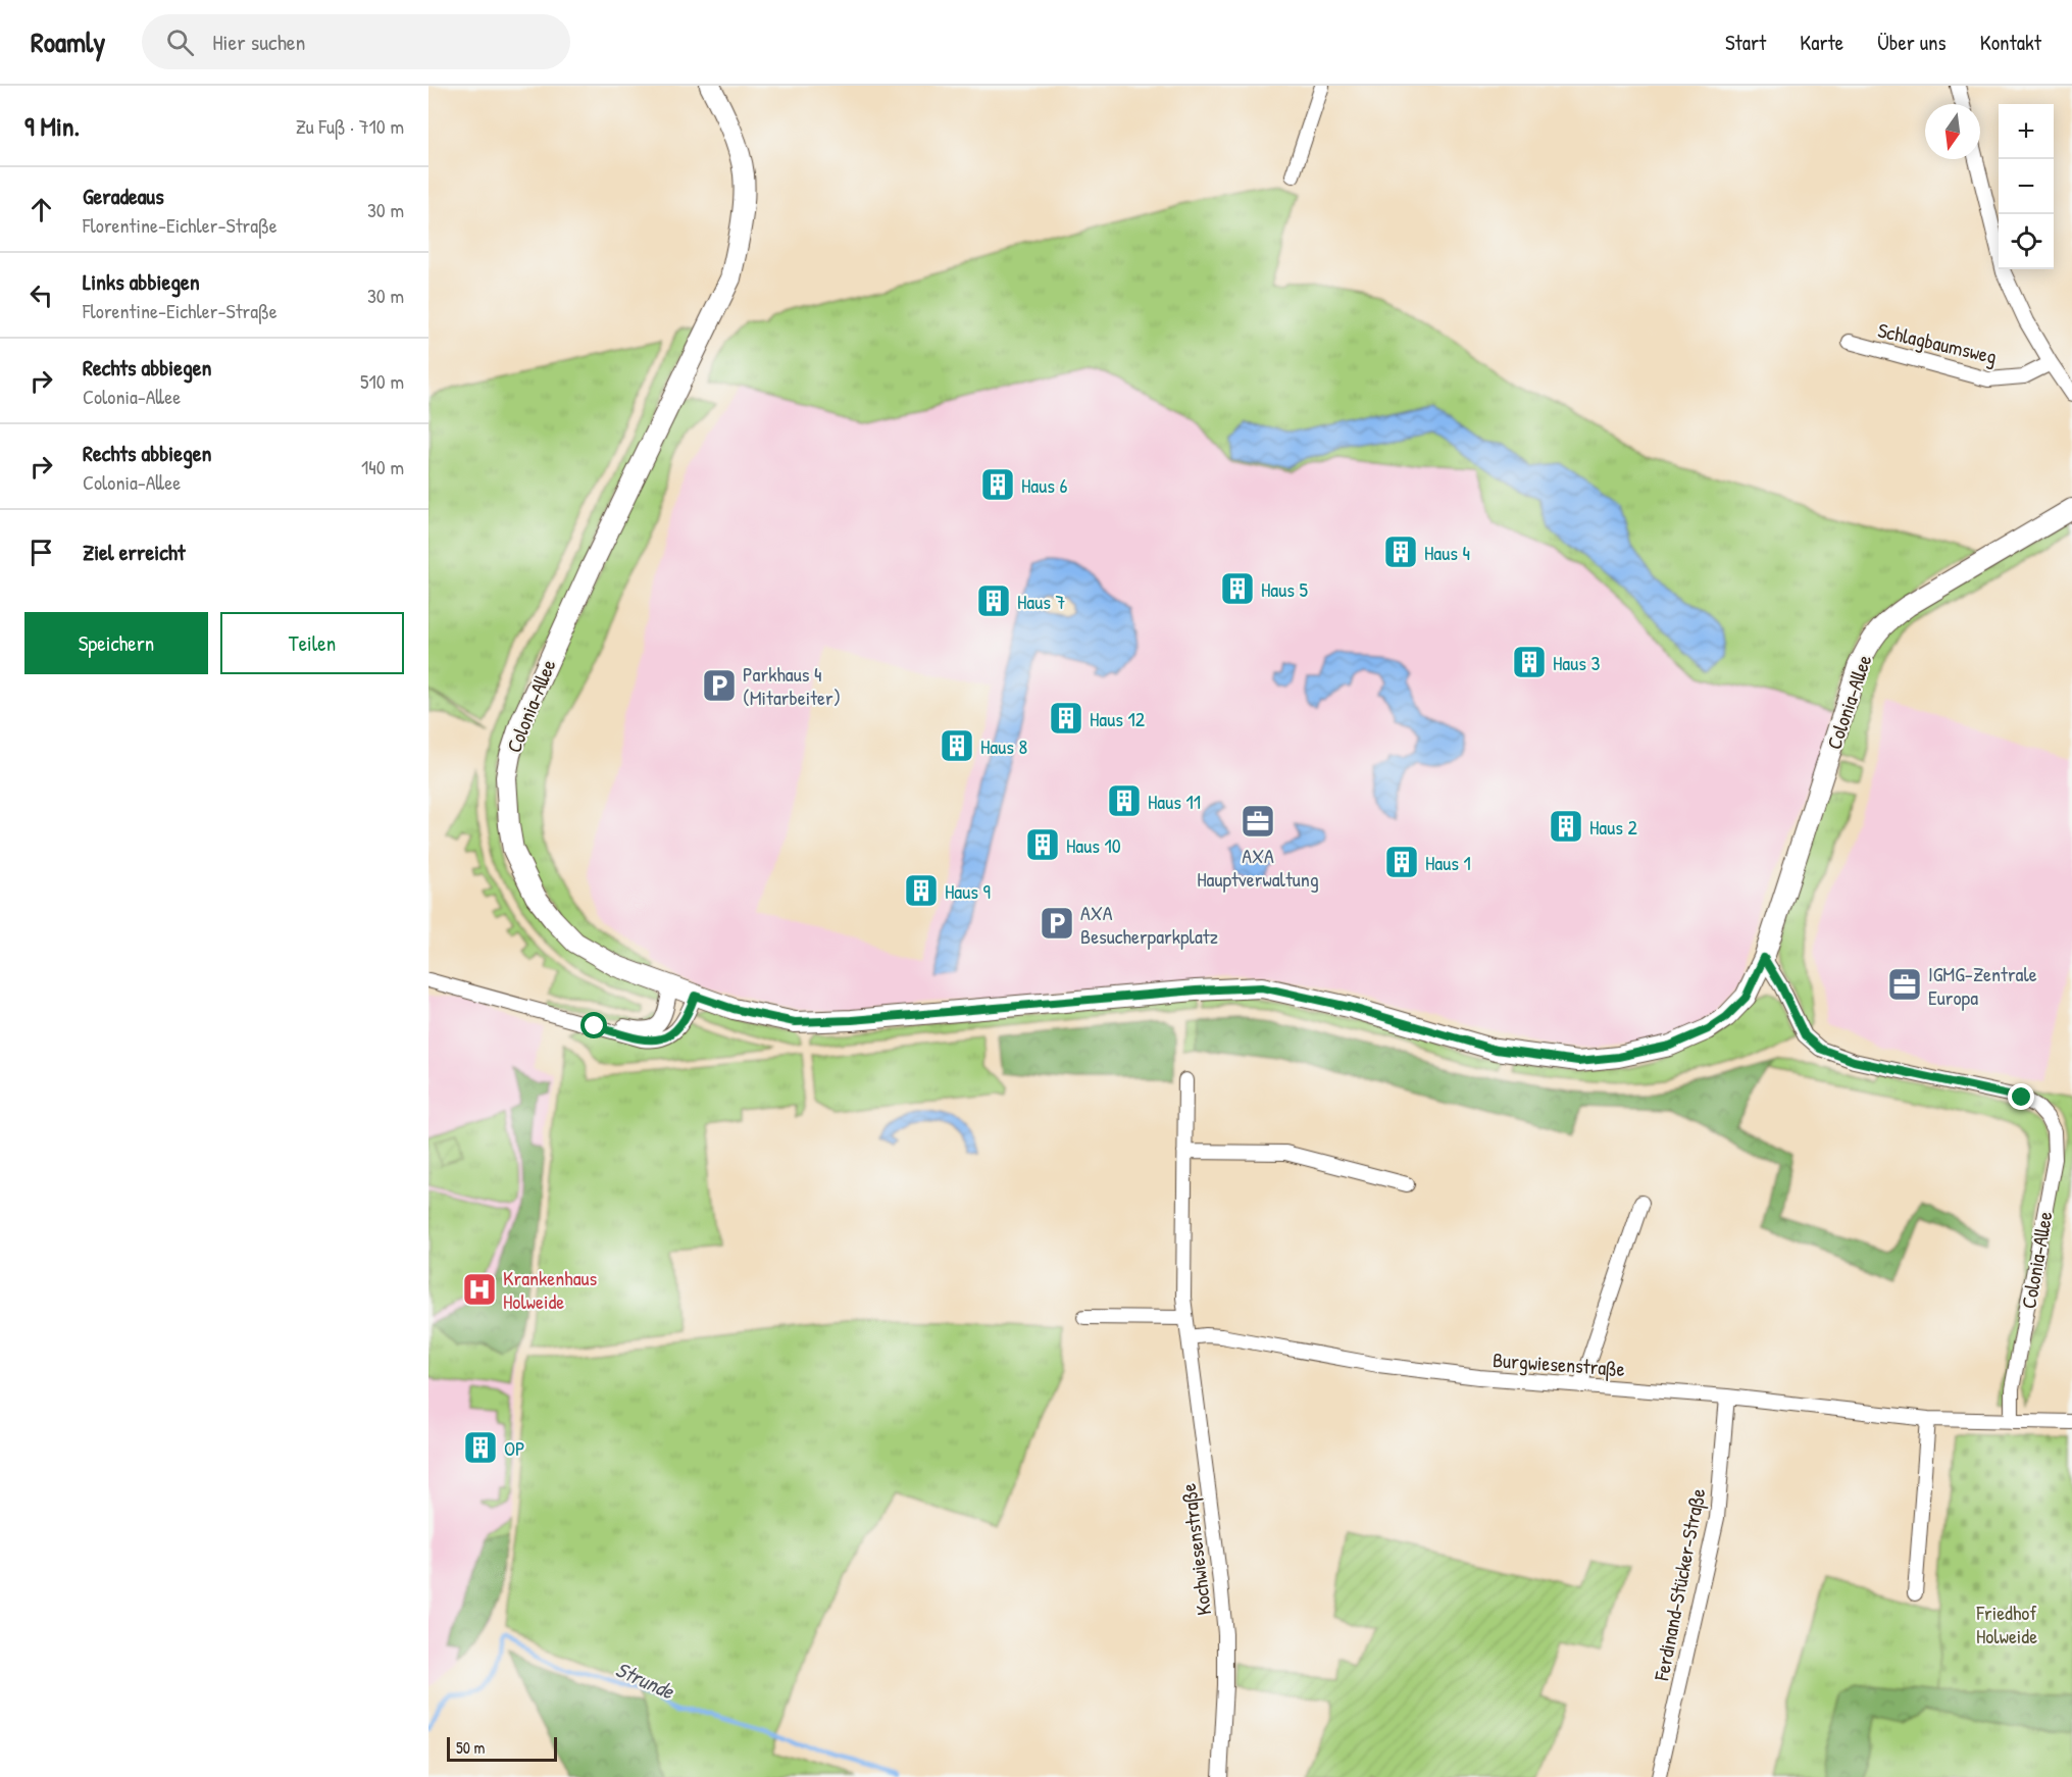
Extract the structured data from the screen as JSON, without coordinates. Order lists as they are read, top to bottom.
{
  "streets": {
    "main road": ["Colonia-Allee"],
    "street": [
      "Schlagbaumsweg",
      "Burgwiesenstraße",
      "Kochwiesenstraße",
      "Ferdinand-Stücker-Straße"
    ]
  },
  "crossings": [
    ["Colonia-Allee", "Burgwiesenstraße"],
    ["Burgwiesenstraße", "Kochwiesenstraße"],
    ["Burgwiesenstraße", "Ferdinand-Stücker-Straße"]
  ],
  "water": ["Strunde"],
  "parks": ["Friedhof Holweide"],
  "places": {
    "building": [
      "Haus 6",
      "Haus 4",
      "Haus 5",
      "Haus 7",
      "Haus 3",
      "Haus 12",
      "Haus 8",
      "Haus 11",
      "Haus 2",
      "Haus 10",
      "Haus 1",
      "Haus 9",
      "OP"
    ],
    "parking": ["Parkhaus 4 (Mitarbeiter)", "AXA Besucherparkplatz"],
    "office": ["AXA Hauptverwaltung", "IGMG-Zentrale Europa"],
    "hospital": ["Krankenhaus Holweide"]
  },
  "scale_bar": "50 m",
  "north": "bottom",
  "page": {
    "header": "Roamly",
    "search": "Hier suchen",
    "nav": [
      "Start",
      "Karte",
      "Über uns",
      "Kontakt"
    ],
    "heading": ["9 Min.", "Zu Fuß · 710 m"],
    "map_buttons": ["+", "−"],
    "list": [
      ["Geradeaus", "Florentine-Eichler-Straße", "30 m"],
      ["Links abbiegen", "Florentine-Eichler-Straße", "30 m"],
      ["Rechts abbiegen", "Colonia-Allee", "510 m"],
      ["Rechts abbiegen", "Colonia-Allee", "140 m"],
      "Ziel erreicht"
    ],
    "buttons": ["Speichern", "Teilen"],
    "scale": "50 m"
  }
}
